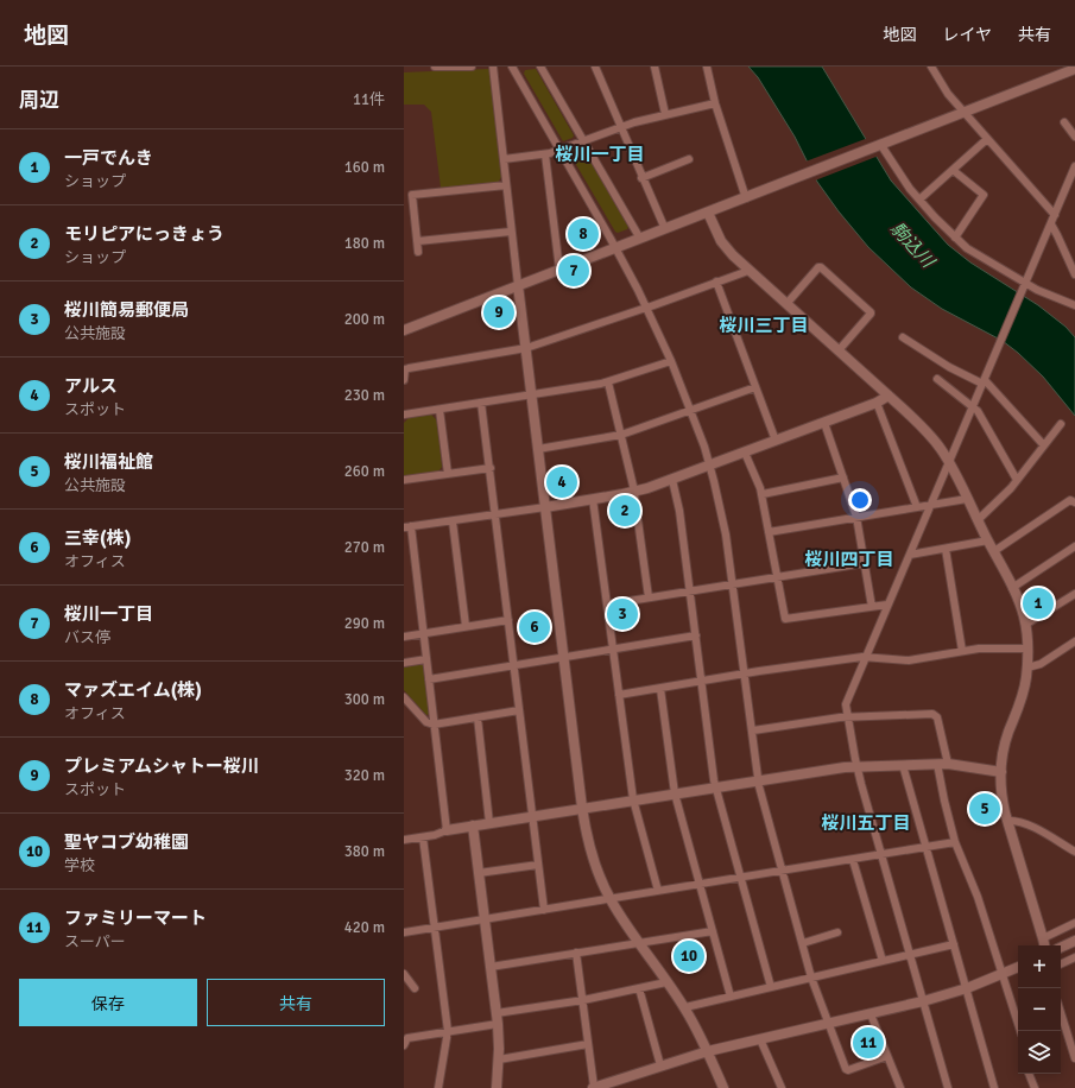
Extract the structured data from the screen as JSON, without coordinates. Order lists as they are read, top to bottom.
{
  "districts": [
    "桜川一丁目",
    "桜川三丁目",
    "桜川四丁目",
    "桜川五丁目"
  ],
  "water": ["駒込川"],
  "page": {
    "header": "地図",
    "nav": ["地図", "レイヤ", "共有"],
    "heading": ["周辺", "11件"],
    "list": [
      {
        "mark": "1",
        "name": "一戸でんき",
        "note": "ショップ",
        "value": "160 m"
      },
      {
        "mark": "2",
        "name": "モリピアにっきょう",
        "note": "ショップ",
        "value": "180 m"
      },
      {
        "mark": "3",
        "name": "桜川簡易郵便局",
        "note": "公共施設",
        "value": "200 m"
      },
      {
        "mark": "4",
        "name": "アルス",
        "note": "スポット",
        "value": "230 m"
      },
      {
        "mark": "5",
        "name": "桜川福祉館",
        "note": "公共施設",
        "value": "260 m"
      },
      {
        "mark": "6",
        "name": "三幸(株)",
        "note": "オフィス",
        "value": "270 m"
      },
      {
        "mark": "7",
        "name": "桜川一丁目",
        "note": "バス停",
        "value": "290 m"
      },
      {
        "mark": "8",
        "name": "マァズエイム(株)",
        "note": "オフィス",
        "value": "300 m"
      },
      {
        "mark": "9",
        "name": "プレミアムシャトー桜川",
        "note": "スポット",
        "value": "320 m"
      },
      {
        "mark": "10",
        "name": "聖ヤコブ幼稚園",
        "note": "学校",
        "value": "380 m"
      },
      {
        "mark": "11",
        "name": "ファミリーマート",
        "note": "スーパー",
        "value": "420 m"
      }
    ],
    "pins": [
      "8",
      "7",
      "9",
      "4",
      "2",
      "1",
      "3",
      "6",
      "5",
      "10",
      "11"
    ],
    "map_buttons": ["+", "−"],
    "buttons": ["保存", "共有"]
  }
}
